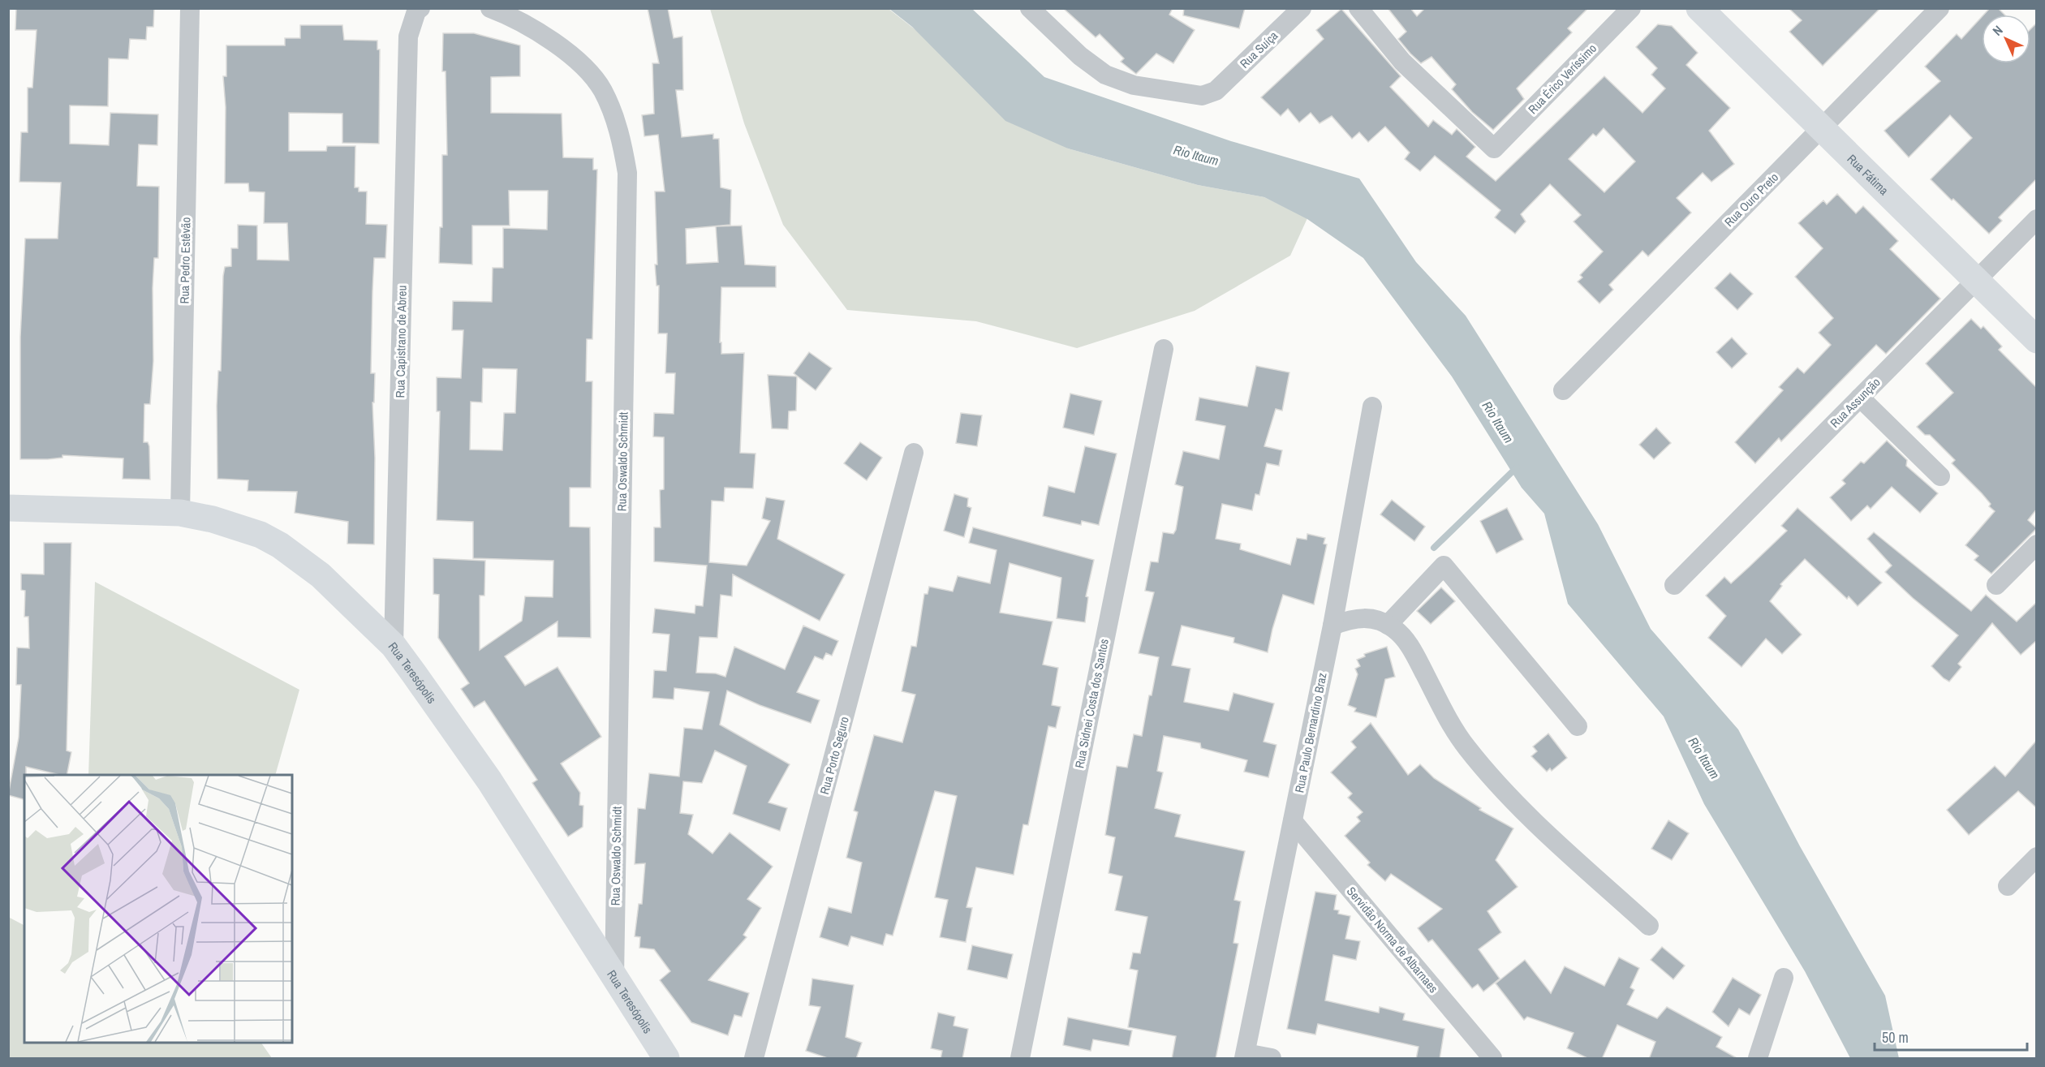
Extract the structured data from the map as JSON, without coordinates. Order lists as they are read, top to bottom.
{
  "streets": {
    "street": [
      "Rua Suíça",
      "Rua Érico Veríssimo",
      "Rua Fátima",
      "Rua Ouro Preto",
      "Rua Pedro Estêvão",
      "Rua Capistrano de Abreu",
      "Rua Assunção",
      "Rua Oswaldo Schmidt",
      "Rua Teresópolis",
      "Rua Sidnei Costa dos Santos",
      "Rua Paulo Bernardino Braz",
      "Rua Porto Seguro",
      "Servidão Norma de Albarnaes"
    ]
  },
  "crossings": [
    ["Rua Fátima", "Rua Ouro Preto"],
    ["Rua Fátima", "Rua Assunção"],
    ["Rua Pedro Estêvão", "Rua Teresópolis"],
    ["Rua Capistrano de Abreu", "Rua Teresópolis"],
    ["Rua Oswaldo Schmidt", "Rua Teresópolis"],
    ["Rua Paulo Bernardino Braz", "Servidão Norma de Albarnaes"]
  ],
  "water": ["Rio Itaum"],
  "scale_bar": "50 m",
  "north": "top left"
}
